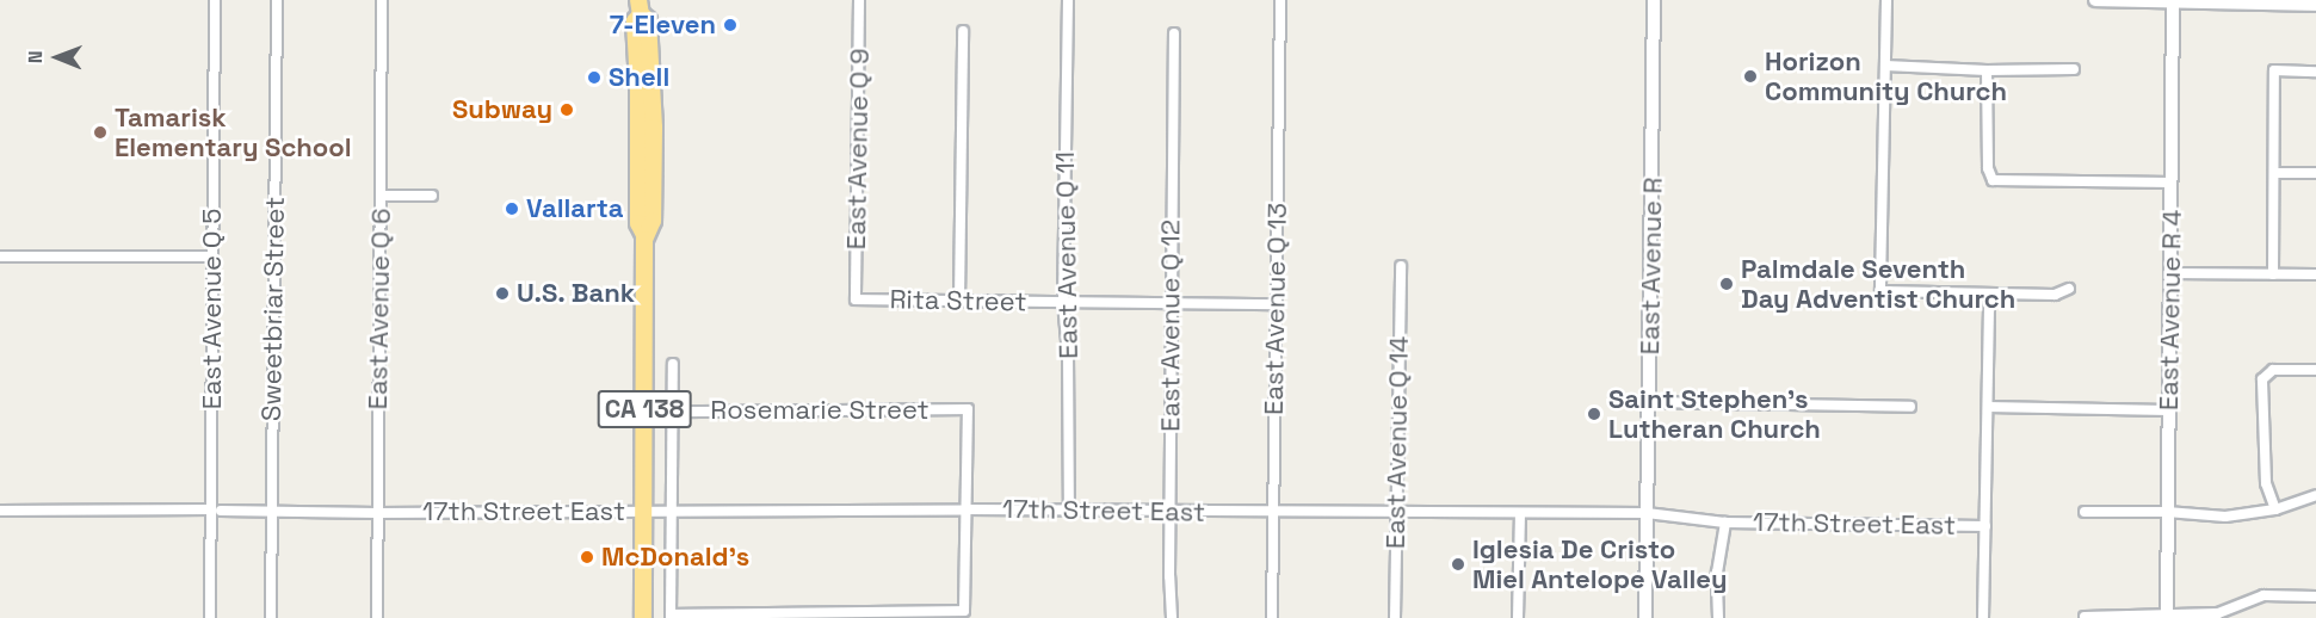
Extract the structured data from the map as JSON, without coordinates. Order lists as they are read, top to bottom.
{
  "streets": {
    "highway": ["CA 138"],
    "street": [
      "East Avenue Q 9",
      "East Avenue Q 11",
      "East Avenue R",
      "Rita Street",
      "East Avenue Q 5",
      "Sweetbriar Street",
      "East Avenue Q 6",
      "East Avenue Q 13",
      "East Avenue R 4",
      "East Avenue Q 12",
      "Rosemarie Street",
      "East Avenue Q 14",
      "17th Street East"
    ]
  },
  "crossings": [
    ["East Avenue Q 9", "Rita Street"],
    ["East Avenue Q 11", "Rita Street"],
    ["East Avenue Q 11", "17th Street East"],
    ["East Avenue R", "17th Street East"],
    ["Rita Street", "East Avenue Q 13"],
    ["Rita Street", "East Avenue Q 12"],
    ["East Avenue Q 5", "17th Street East"],
    ["Sweetbriar Street", "17th Street East"],
    ["East Avenue Q 6", "17th Street East"],
    ["East Avenue Q 13", "17th Street East"],
    ["East Avenue Q 12", "17th Street East"],
    ["CA 138", "17th Street East"],
    ["Rosemarie Street", "17th Street East"],
    ["East Avenue Q 14", "17th Street East"]
  ],
  "places": [
    "7-Eleven",
    "Horizon Community Church",
    "Shell",
    "Subway",
    "Tamarisk Elementary School",
    "Vallarta",
    "Palmdale Seventh Day Adventist Church",
    "U.S. Bank",
    "Saint Stephen's Lutheran Church",
    "McDonald's",
    "Iglesia De Cristo Miel Antelope Valley"
  ],
  "north": "left"
}
